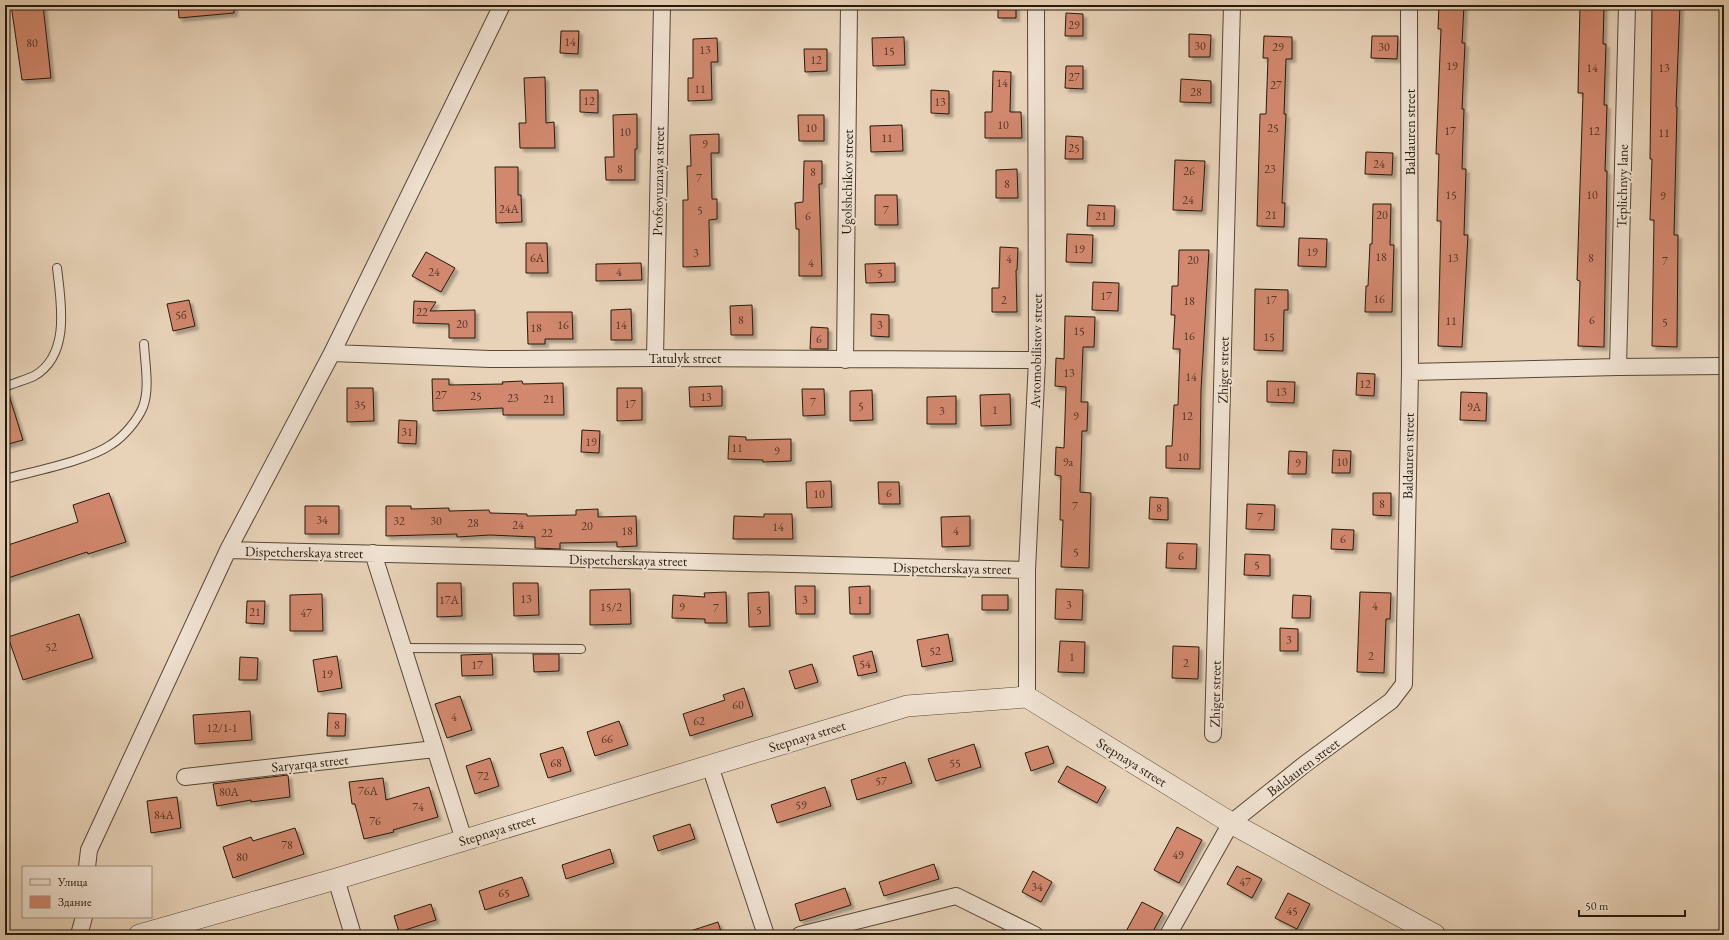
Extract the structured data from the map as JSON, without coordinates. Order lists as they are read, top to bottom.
{
  "streets": {
    "street": [
      "Baldauren street",
      "Profsoyuznaya street",
      "Ugolshchikov street",
      "Teplichnyy lane",
      "Avtomobilistov street",
      "Tatulyk street",
      "Zhiger street",
      "Dispetcherskaya street",
      "Stepnaya street",
      "Saryarqa street"
    ]
  },
  "crossings": [
    ["Baldauren street", "Stepnaya street"],
    ["Profsoyuznaya street", "Tatulyk street"],
    ["Ugolshchikov street", "Tatulyk street"],
    ["Avtomobilistov street", "Tatulyk street"],
    ["Avtomobilistov street", "Dispetcherskaya street"],
    ["Avtomobilistov street", "Stepnaya street"]
  ],
  "house_numbers": [
    "29",
    "14",
    "80",
    "30",
    "29",
    "30",
    "13",
    "15",
    "12",
    "19",
    "14",
    "13",
    "27",
    "14",
    "27",
    "11",
    "28",
    "12",
    "13",
    "10",
    "10",
    "25",
    "17",
    "12",
    "10",
    "11",
    "11",
    "9",
    "25",
    "24",
    "8",
    "23",
    "26",
    "8",
    "7",
    "8",
    "15",
    "10",
    "9",
    "24",
    "24А",
    "5",
    "7",
    "21",
    "20",
    "6",
    "21",
    "19",
    "19",
    "3",
    "18",
    "6А",
    "13",
    "8",
    "4",
    "20",
    "7",
    "4",
    "24",
    "4",
    "5",
    "17",
    "16",
    "2",
    "17",
    "18",
    "22",
    "5б",
    "8",
    "6",
    "11",
    "5",
    "20",
    "16",
    "14",
    "3",
    "18",
    "15",
    "16",
    "15",
    "6",
    "13",
    "14",
    "12",
    "13",
    "27",
    "25",
    "13",
    "23",
    "21",
    "7",
    "17",
    "35",
    "5",
    "9А",
    "1",
    "3",
    "9",
    "12",
    "31",
    "19",
    "11",
    "9",
    "10",
    "9а",
    "10",
    "9",
    "6",
    "10",
    "8",
    "7",
    "8",
    "7",
    "34",
    "32",
    "30",
    "28",
    "24",
    "20",
    "14",
    "18",
    "4",
    "22",
    "6",
    "5",
    "6",
    "5",
    "13",
    "17А",
    "3",
    "1",
    "3",
    "4",
    "15/2",
    "9",
    "7",
    "5",
    "21",
    "47",
    "3",
    "52",
    "52",
    "2",
    "1",
    "2",
    "54",
    "17",
    "19",
    "60",
    "4",
    "62",
    "8",
    "12/1-1",
    "66",
    "68",
    "55",
    "72",
    "57",
    "76А",
    "80А",
    "59",
    "74",
    "84А",
    "76",
    "78",
    "49",
    "80",
    "47",
    "34",
    "65",
    "45"
  ],
  "legend": ["Улица", "Здание"],
  "scale_bar": "50 m"
}
